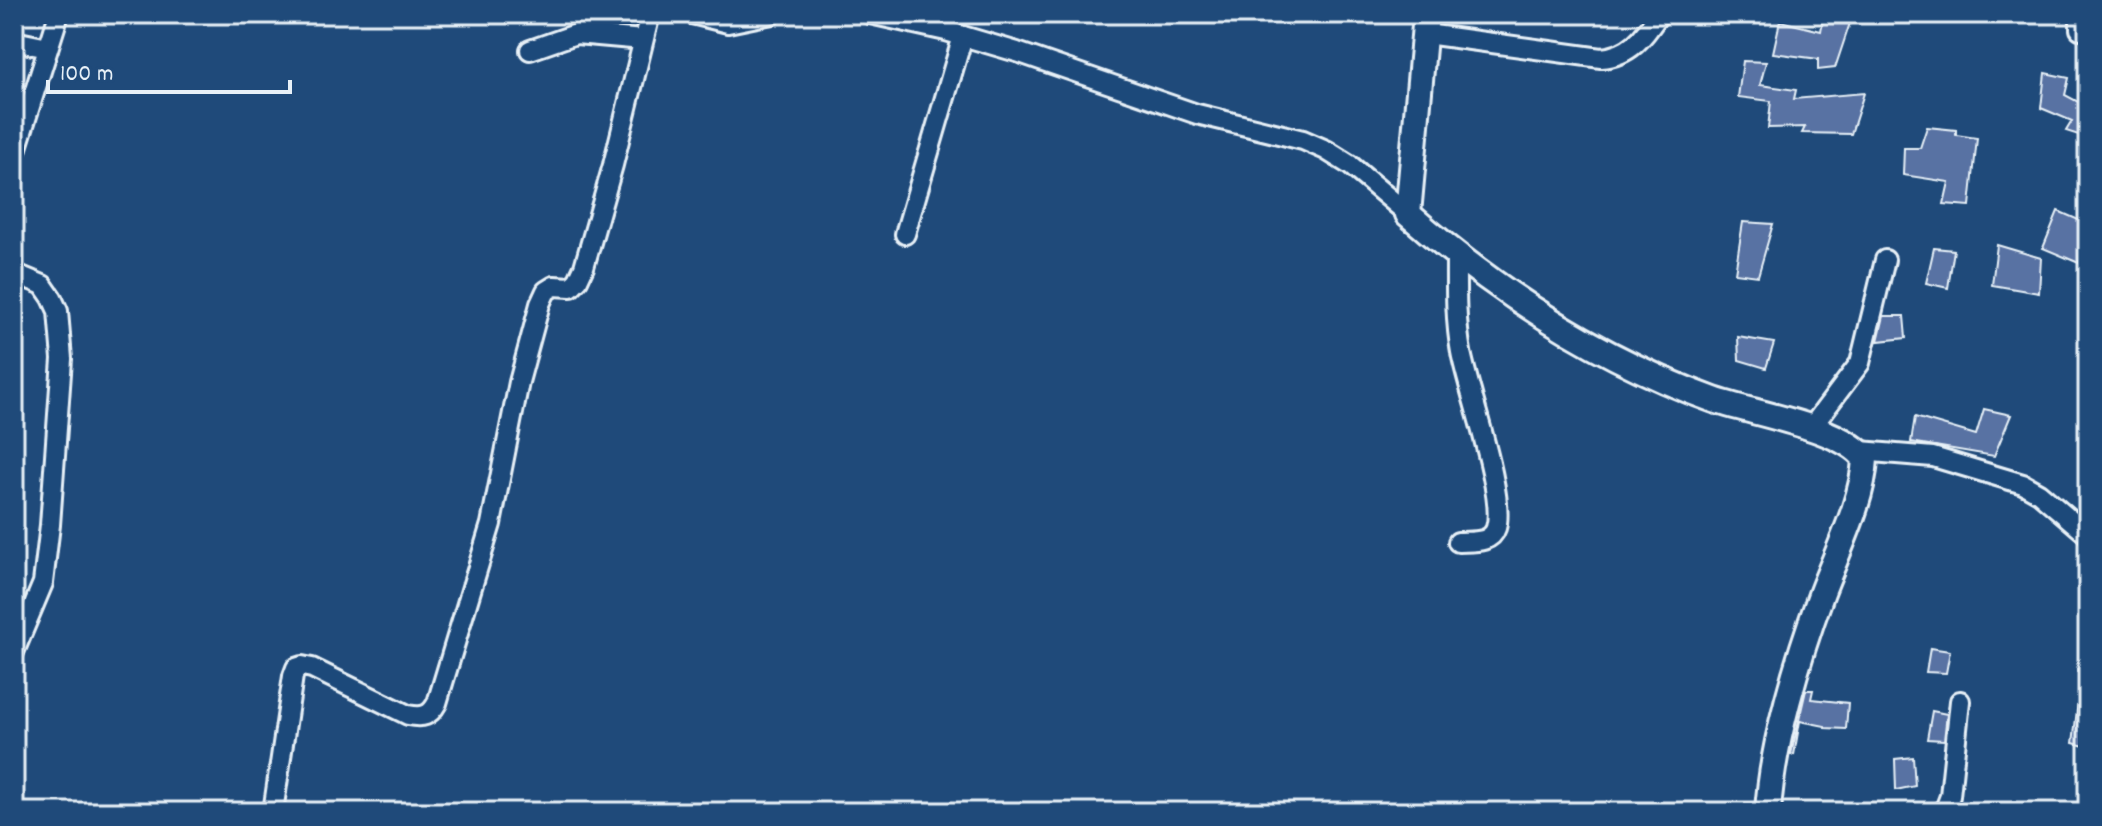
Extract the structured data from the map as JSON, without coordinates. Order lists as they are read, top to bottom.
{
  "scale_bar": "100 m"
}
